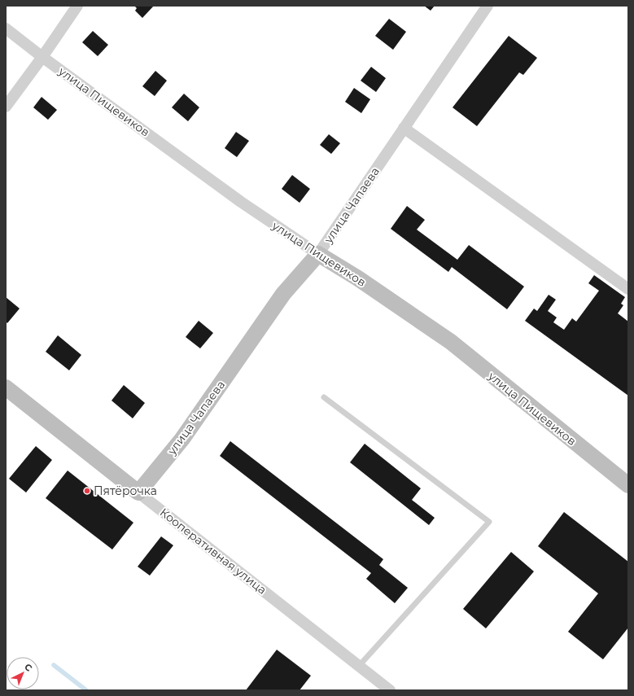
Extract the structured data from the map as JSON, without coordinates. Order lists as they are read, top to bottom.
{
  "streets": {
    "main road": ["улица Пищевиков", "улица Чапаева", "Кооперативная улица"]
  },
  "crossings": [
    ["улица Пищевиков", "улица Чапаева"],
    ["улица Чапаева", "Кооперативная улица"]
  ],
  "places": ["Пятёрочка"],
  "north": "top right"
}
